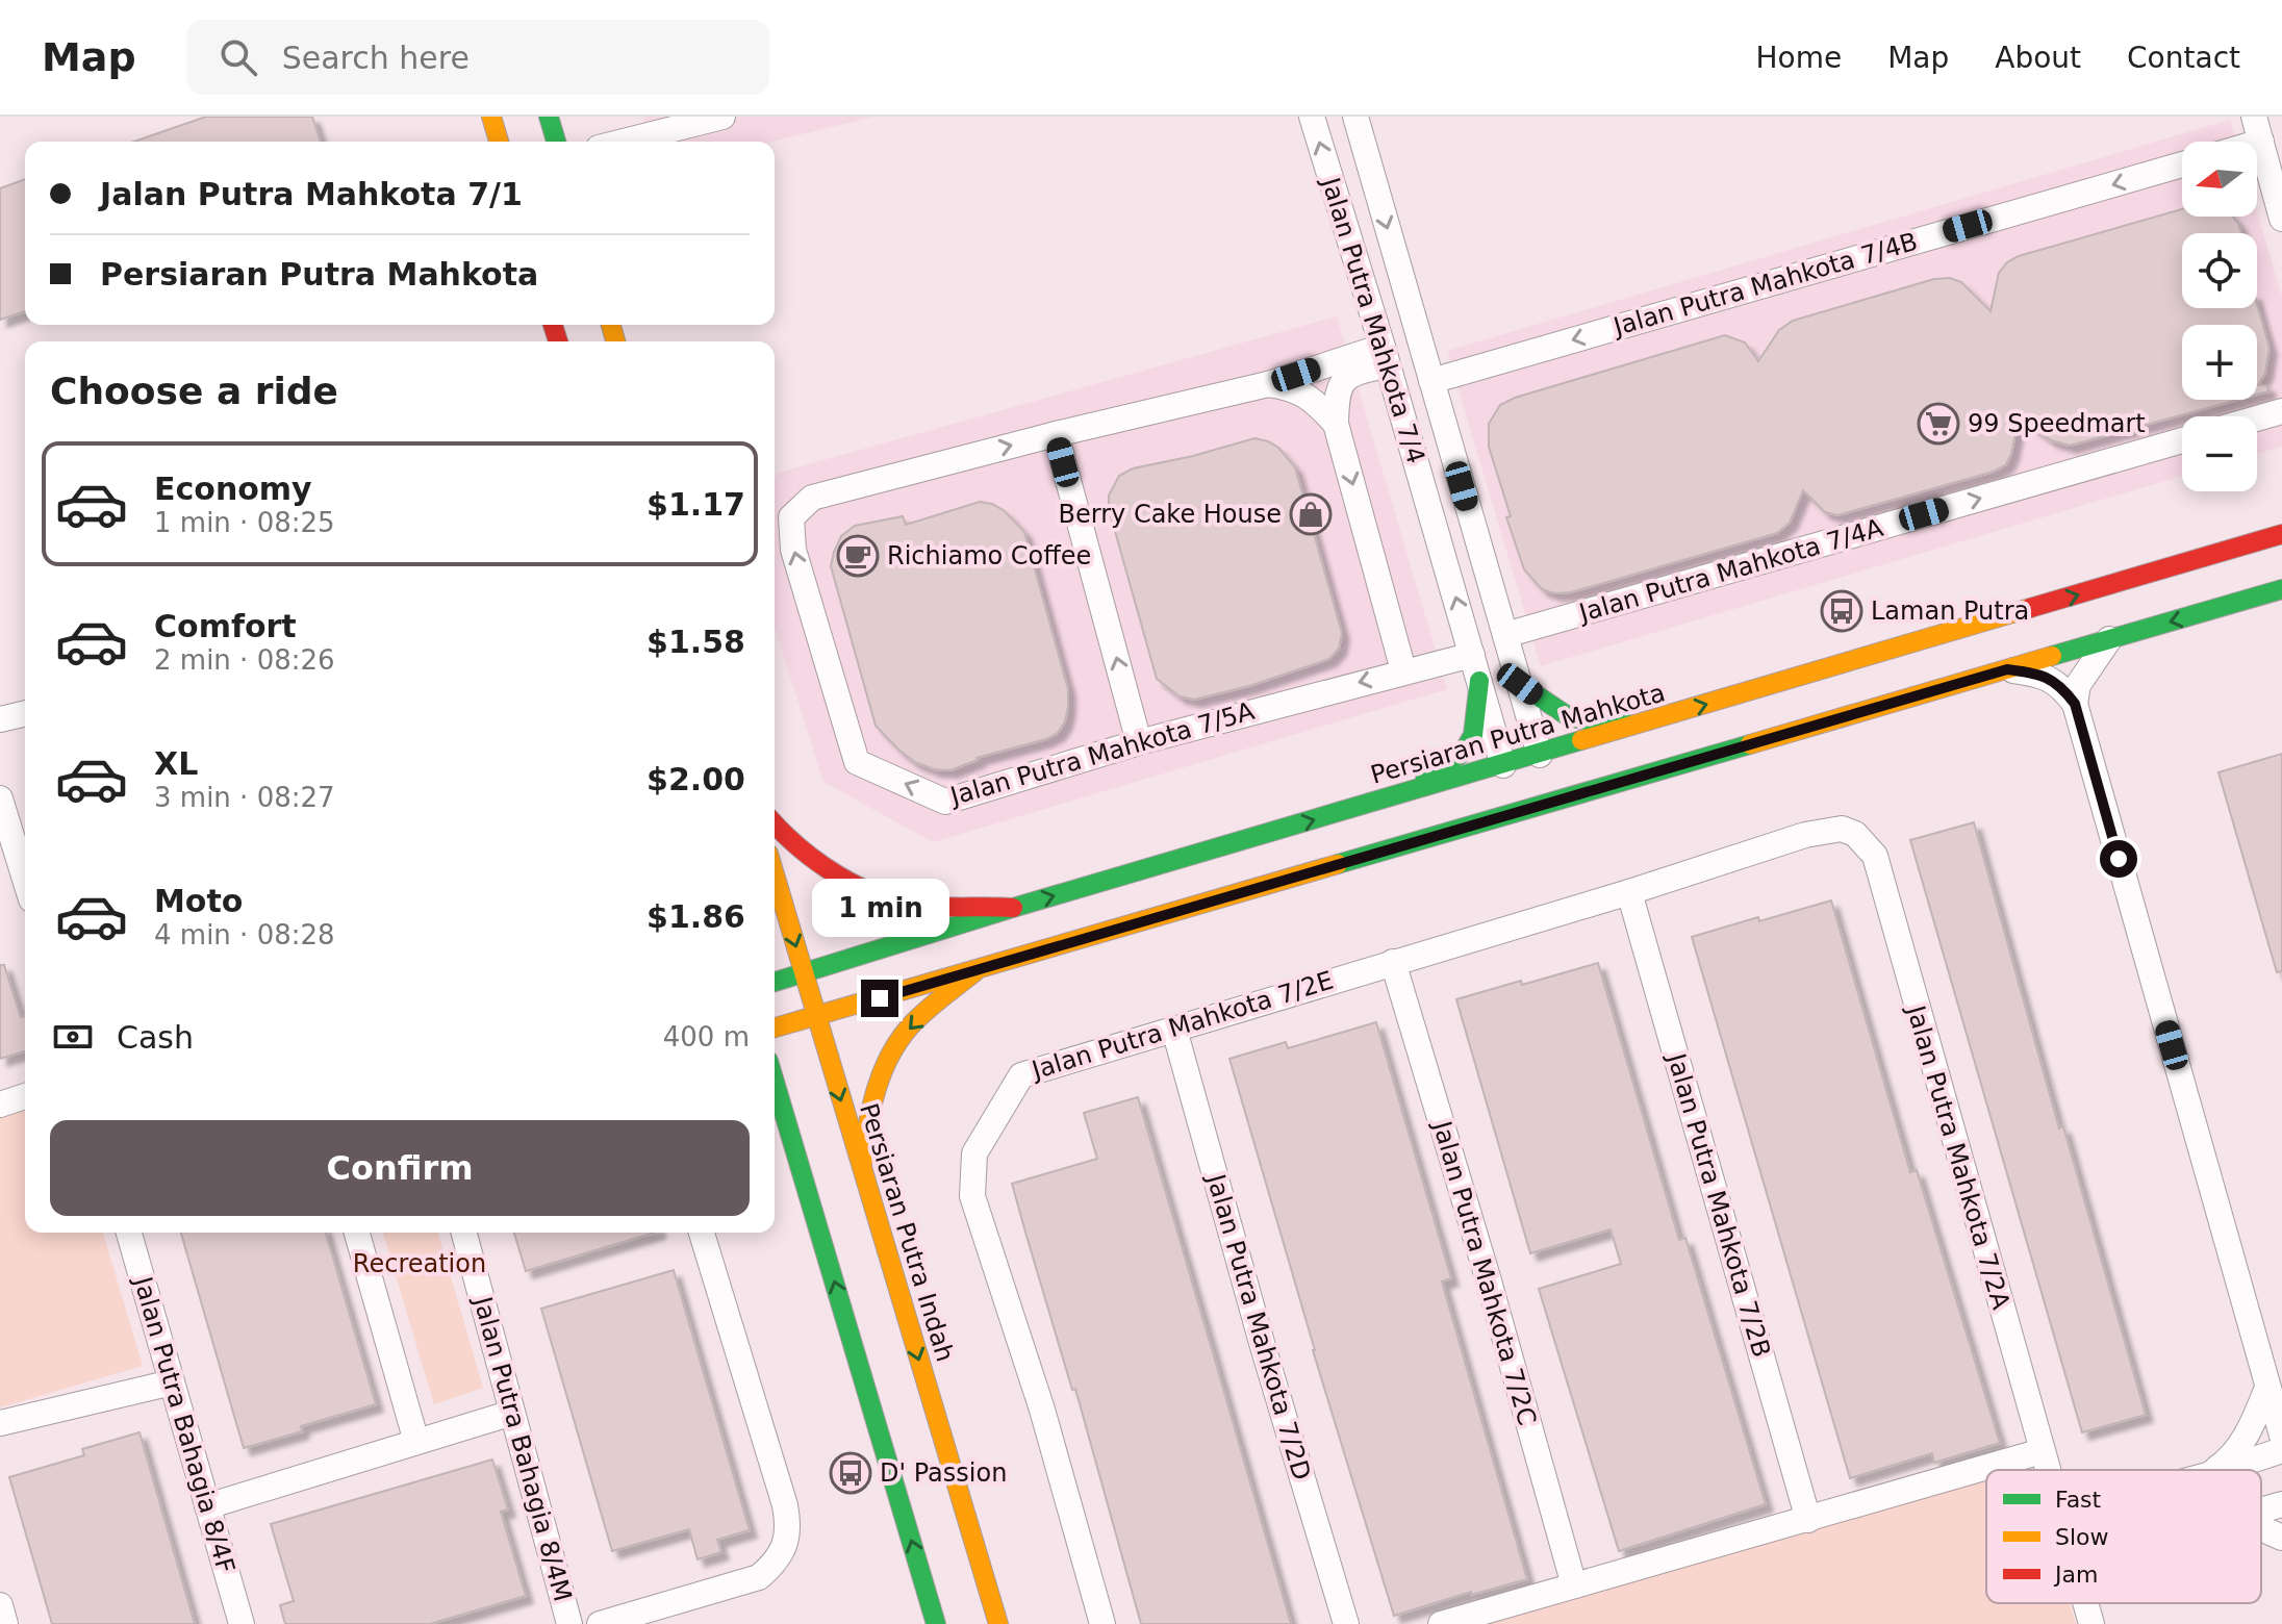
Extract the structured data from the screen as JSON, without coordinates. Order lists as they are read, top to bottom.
{
  "streets": {
    "street": [
      "Jalan Putra Mahkota 7/4B",
      "Jalan Putra Mahkota 7/4",
      "Jalan Putra Mahkota 7/4A",
      "Persiaran Putra Mahkota",
      "Jalan Putra Mahkota 7/5A",
      "Jalan Putra Mahkota 7/2E",
      "Jalan Putra Mahkota 7/2A",
      "Jalan Putra Mahkota 7/2B",
      "Persiaran Putra Indah",
      "Jalan Putra Mahkota 7/2C",
      "Jalan Putra Mahkota 7/2D",
      "Jalan Putra Bahagia 8/4F",
      "Jalan Putra Bahagia 8/4M"
    ]
  },
  "crossings": [
    ["Jalan Putra Mahkota 7/4B", "Jalan Putra Mahkota 7/4"],
    ["Jalan Putra Mahkota 7/4", "Jalan Putra Mahkota 7/4A"],
    ["Jalan Putra Mahkota 7/4", "Persiaran Putra Mahkota"],
    ["Jalan Putra Mahkota 7/4", "Jalan Putra Mahkota 7/5A"],
    ["Persiaran Putra Mahkota", "Persiaran Putra Indah"],
    ["Jalan Putra Mahkota 7/2E", "Jalan Putra Mahkota 7/2A"],
    ["Jalan Putra Mahkota 7/2E", "Jalan Putra Mahkota 7/2B"],
    ["Jalan Putra Mahkota 7/2E", "Jalan Putra Mahkota 7/2C"],
    ["Jalan Putra Mahkota 7/2E", "Jalan Putra Mahkota 7/2D"]
  ],
  "one_way": ["Jalan Putra Mahkota 7/4B"],
  "parks": ["Recreation"],
  "places": {
    "supermarket": ["99 Speedmart"],
    "shop": ["Berry Cake House"],
    "cafe": ["Richiamo Coffee"],
    "bus stop": ["Laman Putra", "D' Passion"]
  },
  "legend": ["Fast", "Slow", "Jam"],
  "north": "left",
  "page": {
    "header": "Map",
    "search": "Search here",
    "nav": [
      "Home",
      "Map",
      "About",
      "Contact"
    ],
    "map_buttons": ["+", "−"],
    "banner": ["Jalan Putra Mahkota 7/1", "Persiaran Putra Mahkota"],
    "heading": "Choose a ride",
    "list": [
      {
        "name": "Economy",
        "note": "1 min · 08:25",
        "value": "$1.17"
      },
      {
        "name": "Comfort",
        "note": "2 min · 08:26",
        "value": "$1.58"
      },
      {
        "name": "XL",
        "note": "3 min · 08:27",
        "value": "$2.00"
      },
      {
        "name": "Moto",
        "note": "4 min · 08:28",
        "value": "$1.86"
      }
    ],
    "bubble": "1 min",
    "pay": ["Cash", "400 m"],
    "buttons": "Confirm"
  }
}
